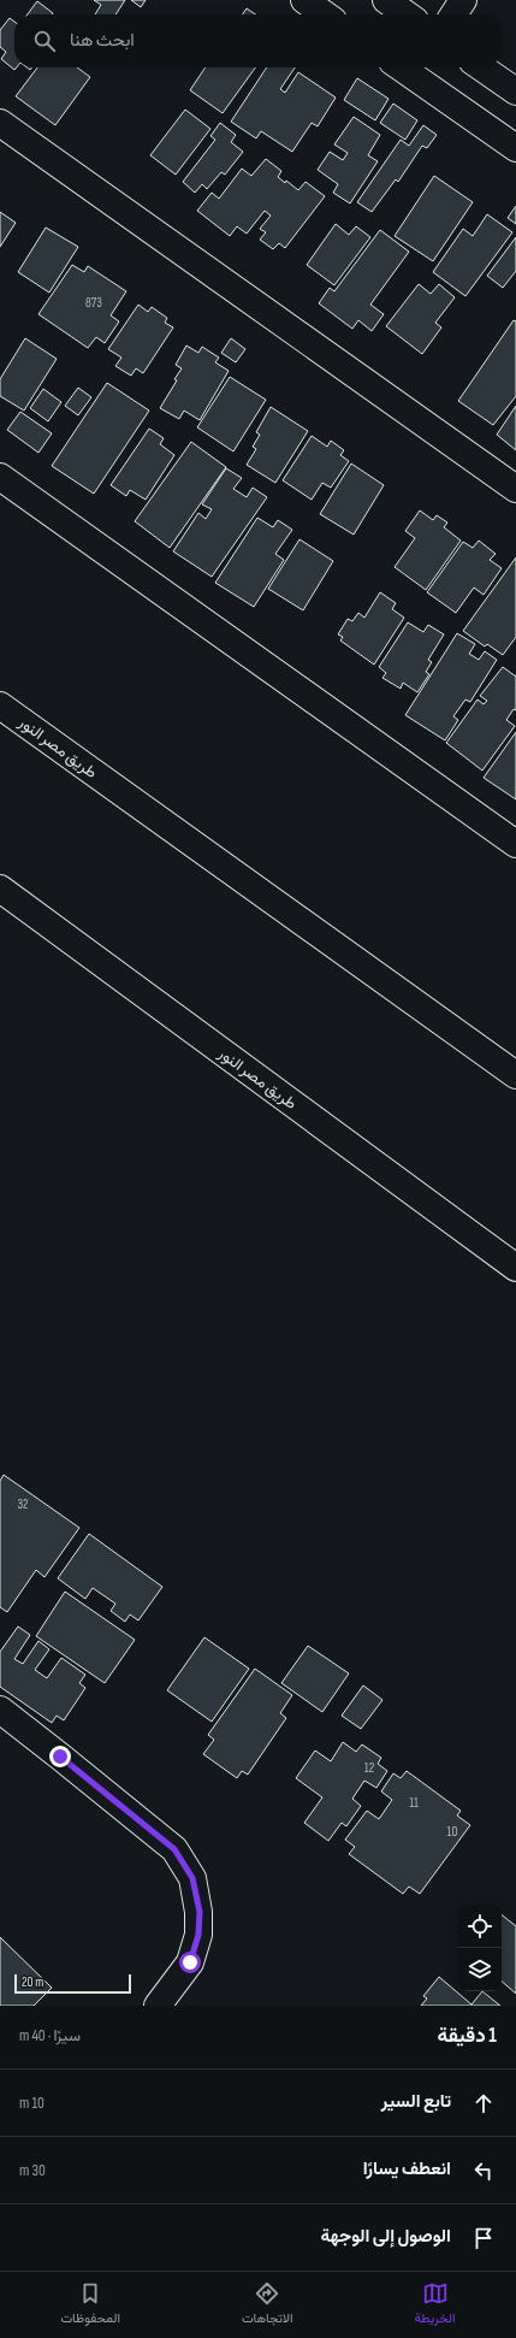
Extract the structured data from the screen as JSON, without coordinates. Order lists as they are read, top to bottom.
{
  "streets": {
    "street": ["طريق مصر النور"]
  },
  "house_numbers": [
    "873",
    "32",
    "12",
    "11",
    "10"
  ],
  "scale_bar": "20 m",
  "page": {
    "search": "ابحث هنا",
    "scale": "20 m",
    "heading": ["1 دقيقة", "سيرًا · 40 m"],
    "list": [
      ["تابع السير", "10 m"],
      ["انعطف يسارًا", "30 m"],
      "الوصول إلى الوجهة"
    ],
    "nav": ["الخريطة", "الاتجاهات", "المحفوظات"]
  }
}
